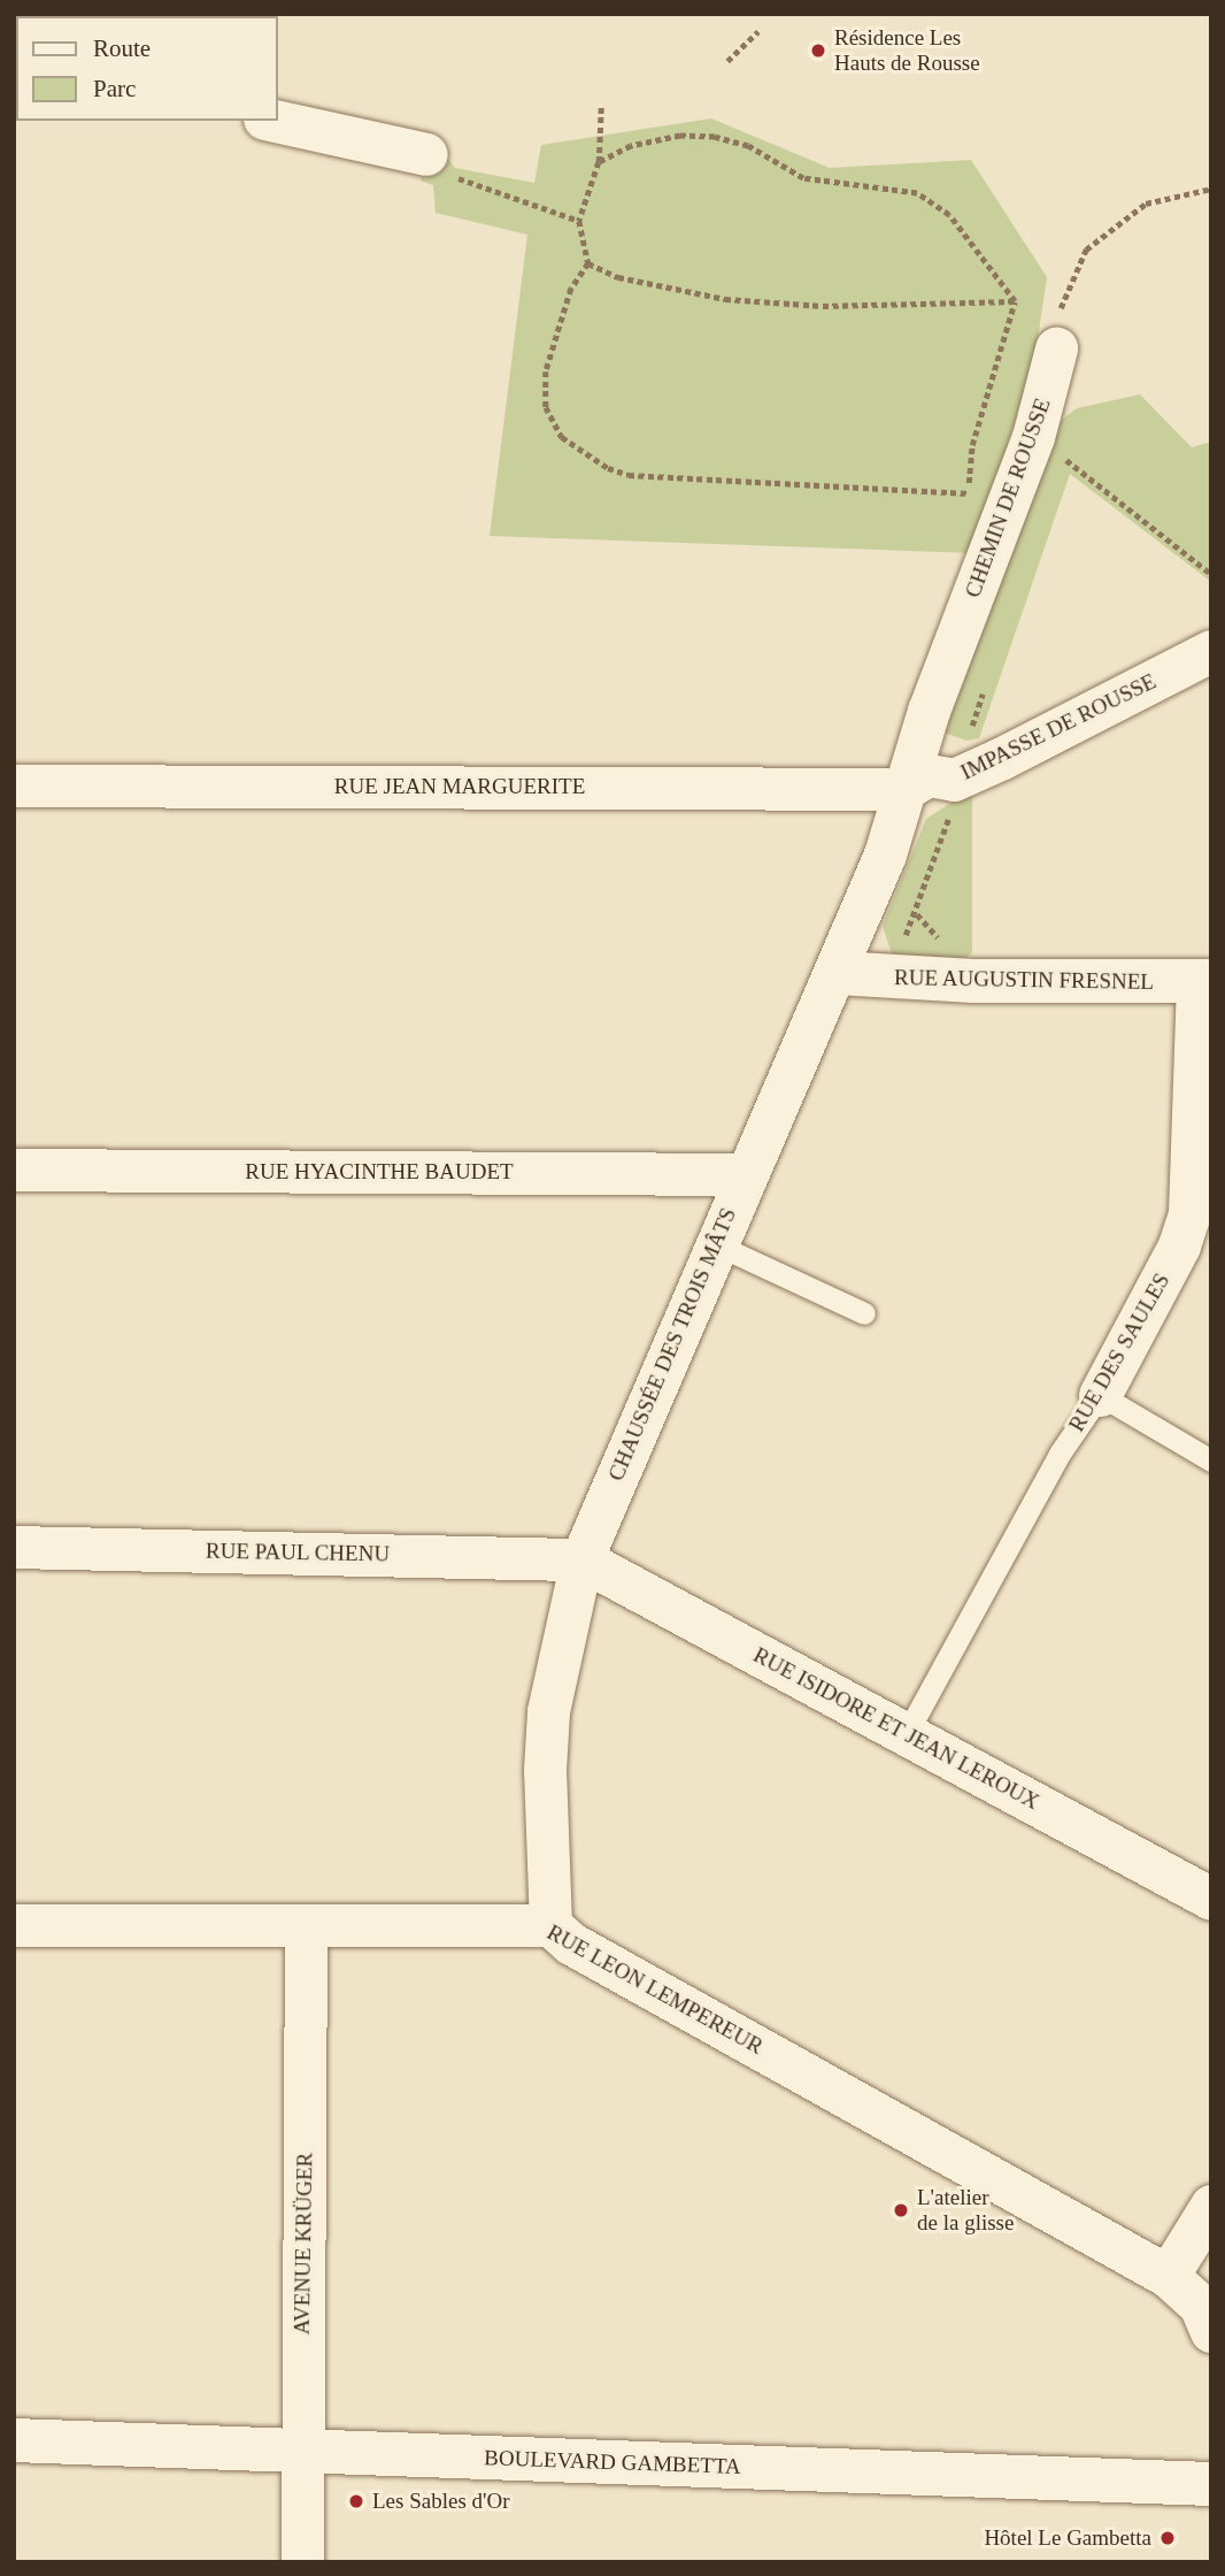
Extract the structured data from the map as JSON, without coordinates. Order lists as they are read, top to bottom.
{
  "streets": {
    "main road": ["RUE AUGUSTIN FRESNEL", "BOULEVARD GAMBETTA"],
    "street": [
      "CHEMIN DE ROUSSE",
      "IMPASSE DE ROUSSE",
      "RUE JEAN MARGUERITE",
      "RUE HYACINTHE BAUDET",
      "CHAUSSÉE DES TROIS MÂTS",
      "RUE DES SAULES",
      "RUE PAUL CHENU",
      "RUE ISIDORE ET JEAN LEROUX",
      "RUE LEON LEMPEREUR",
      "AVENUE KRÜGER"
    ]
  },
  "crossings": [
    ["CHEMIN DE ROUSSE", "IMPASSE DE ROUSSE"],
    ["CHEMIN DE ROUSSE", "RUE JEAN MARGUERITE"],
    ["CHEMIN DE ROUSSE", "CHAUSSÉE DES TROIS MÂTS"],
    ["IMPASSE DE ROUSSE", "RUE JEAN MARGUERITE"],
    ["IMPASSE DE ROUSSE", "CHAUSSÉE DES TROIS MÂTS"],
    ["RUE JEAN MARGUERITE", "CHAUSSÉE DES TROIS MÂTS"],
    ["RUE AUGUSTIN FRESNEL", "CHAUSSÉE DES TROIS MÂTS"],
    ["RUE AUGUSTIN FRESNEL", "RUE DES SAULES"],
    ["RUE HYACINTHE BAUDET", "CHAUSSÉE DES TROIS MÂTS"],
    ["CHAUSSÉE DES TROIS MÂTS", "RUE PAUL CHENU"],
    ["CHAUSSÉE DES TROIS MÂTS", "RUE ISIDORE ET JEAN LEROUX"],
    ["CHAUSSÉE DES TROIS MÂTS", "RUE LEON LEMPEREUR"],
    ["RUE DES SAULES", "RUE ISIDORE ET JEAN LEROUX"],
    ["RUE PAUL CHENU", "RUE ISIDORE ET JEAN LEROUX"],
    ["RUE LEON LEMPEREUR", "AVENUE KRÜGER"],
    ["AVENUE KRÜGER", "BOULEVARD GAMBETTA"]
  ],
  "places": [
    "Résidence Les Hauts de Rousse",
    "L'atelier de la glisse",
    "Les Sables d'Or",
    "Hôtel Le Gambetta"
  ],
  "legend": ["Route", "Parc"]
}
